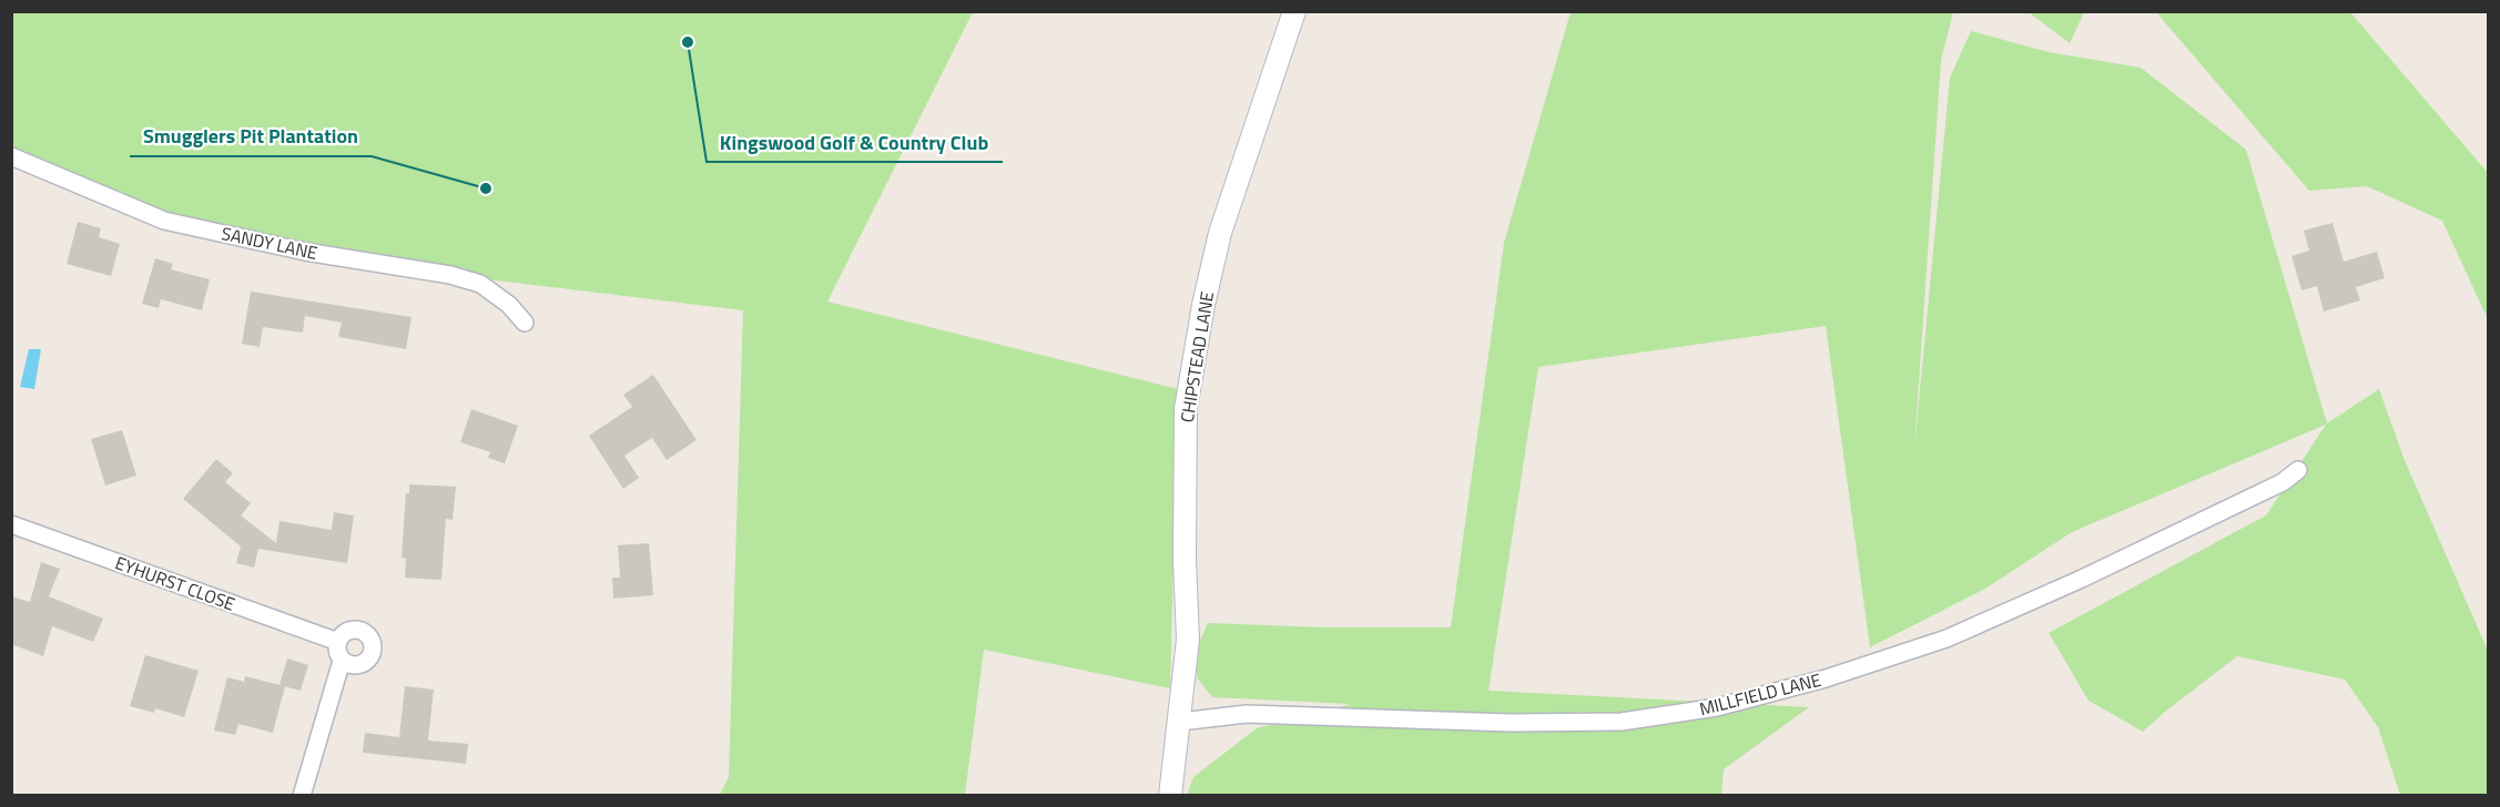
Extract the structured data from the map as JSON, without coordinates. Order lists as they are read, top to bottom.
{
  "streets": {
    "street": [
      "SANDY LANE",
      "CHIPSTEAD LANE",
      "EYHURST CLOSE",
      "MILLFIELD LANE"
    ]
  },
  "crossings": [
    ["CHIPSTEAD LANE", "MILLFIELD LANE"]
  ],
  "places": ["Kingswood Golf & Country Club", "Smugglers Pit Plantation"]
}
